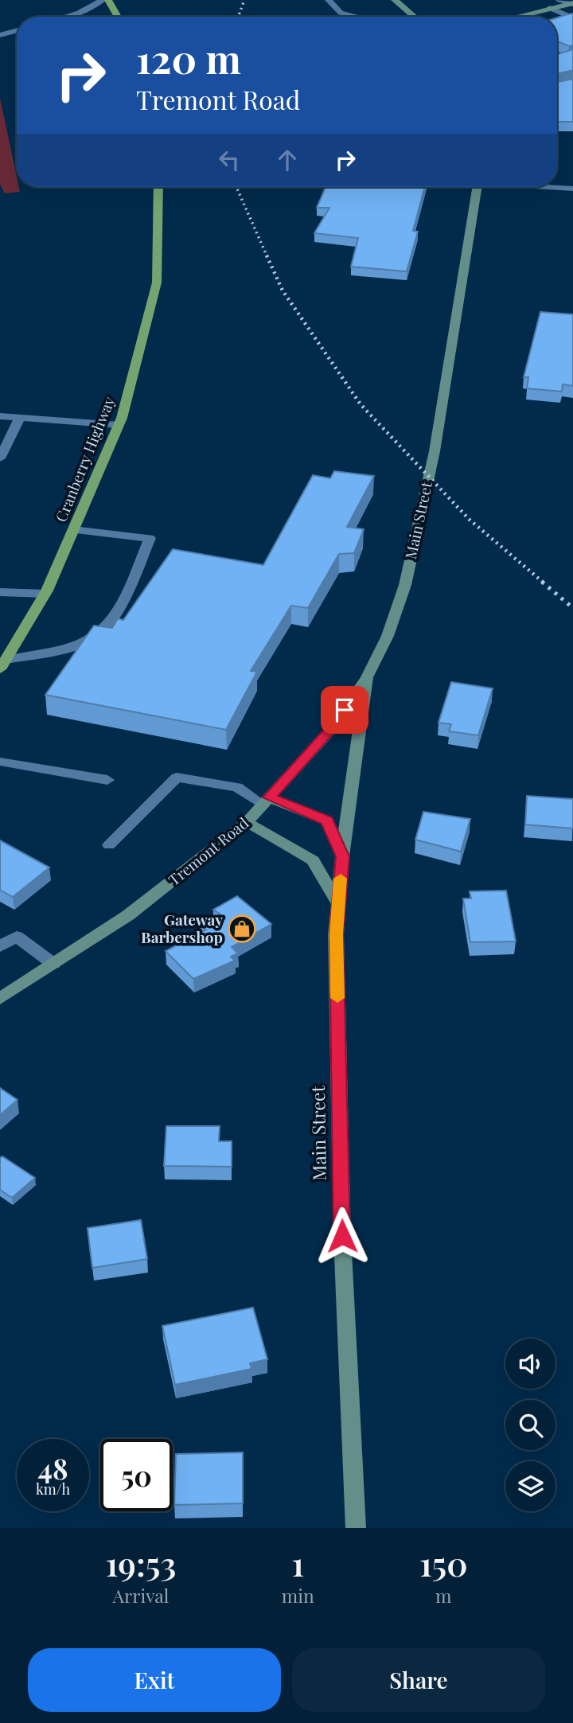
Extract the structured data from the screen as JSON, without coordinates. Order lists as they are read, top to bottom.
{
  "streets": {
    "main road": ["Cranberry Highway", "Main Street", "Tremont Road"]
  },
  "crossings": [
    ["Main Street", "Tremont Road"]
  ],
  "places": {
    "shop": ["Gateway Barbershop"]
  },
  "page": {
    "turn": ["120 m", "Tremont Road"],
    "speed": "48 km/h",
    "limit": "50",
    "eta": [
      "19:53",
      "Arrival",
      "1",
      "min",
      "150",
      "m"
    ],
    "buttons": ["Exit", "Share"]
  }
}
